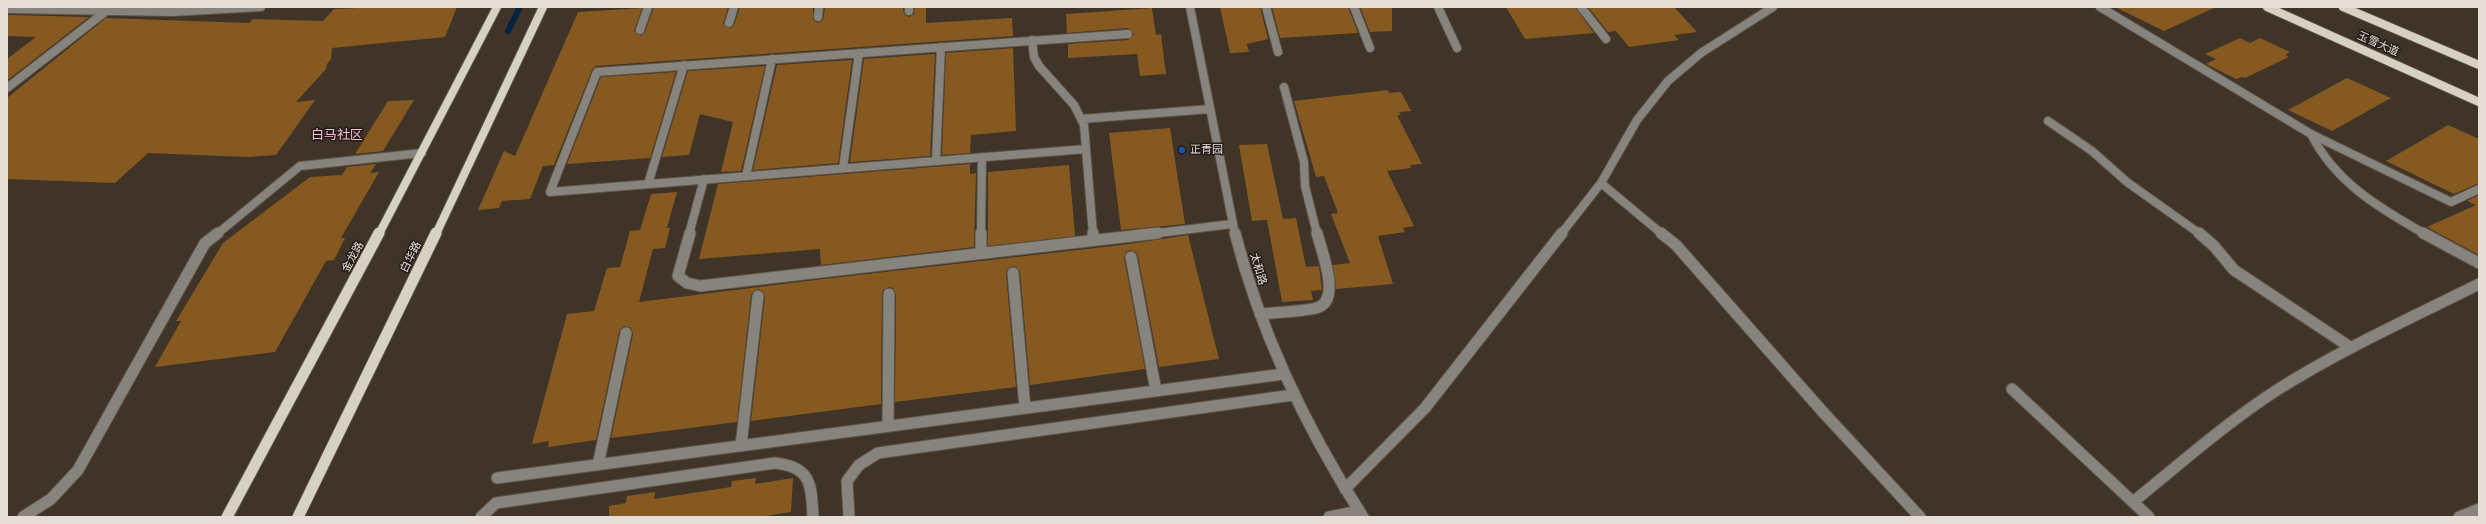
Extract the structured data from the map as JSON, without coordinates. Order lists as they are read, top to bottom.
{
  "streets": {
    "main road": ["玉雪大道", "金龙路", "白华路"],
    "street": ["太和路"]
  },
  "districts": ["白马社区"],
  "places": ["正青园"]
}
